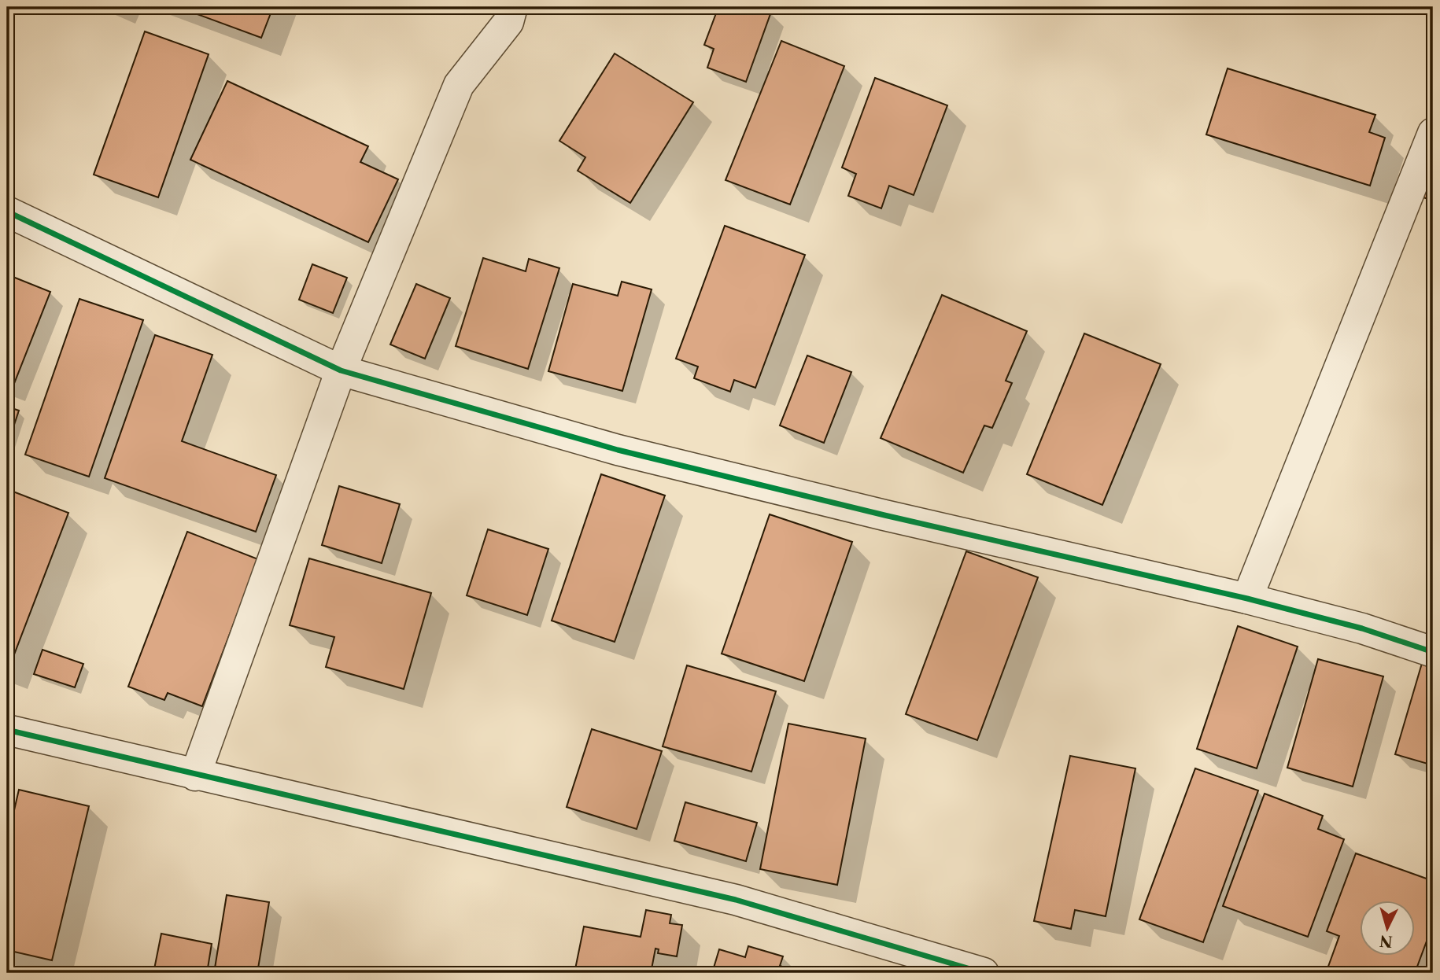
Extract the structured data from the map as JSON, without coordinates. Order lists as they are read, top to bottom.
{
  "north": "bottom"
}
